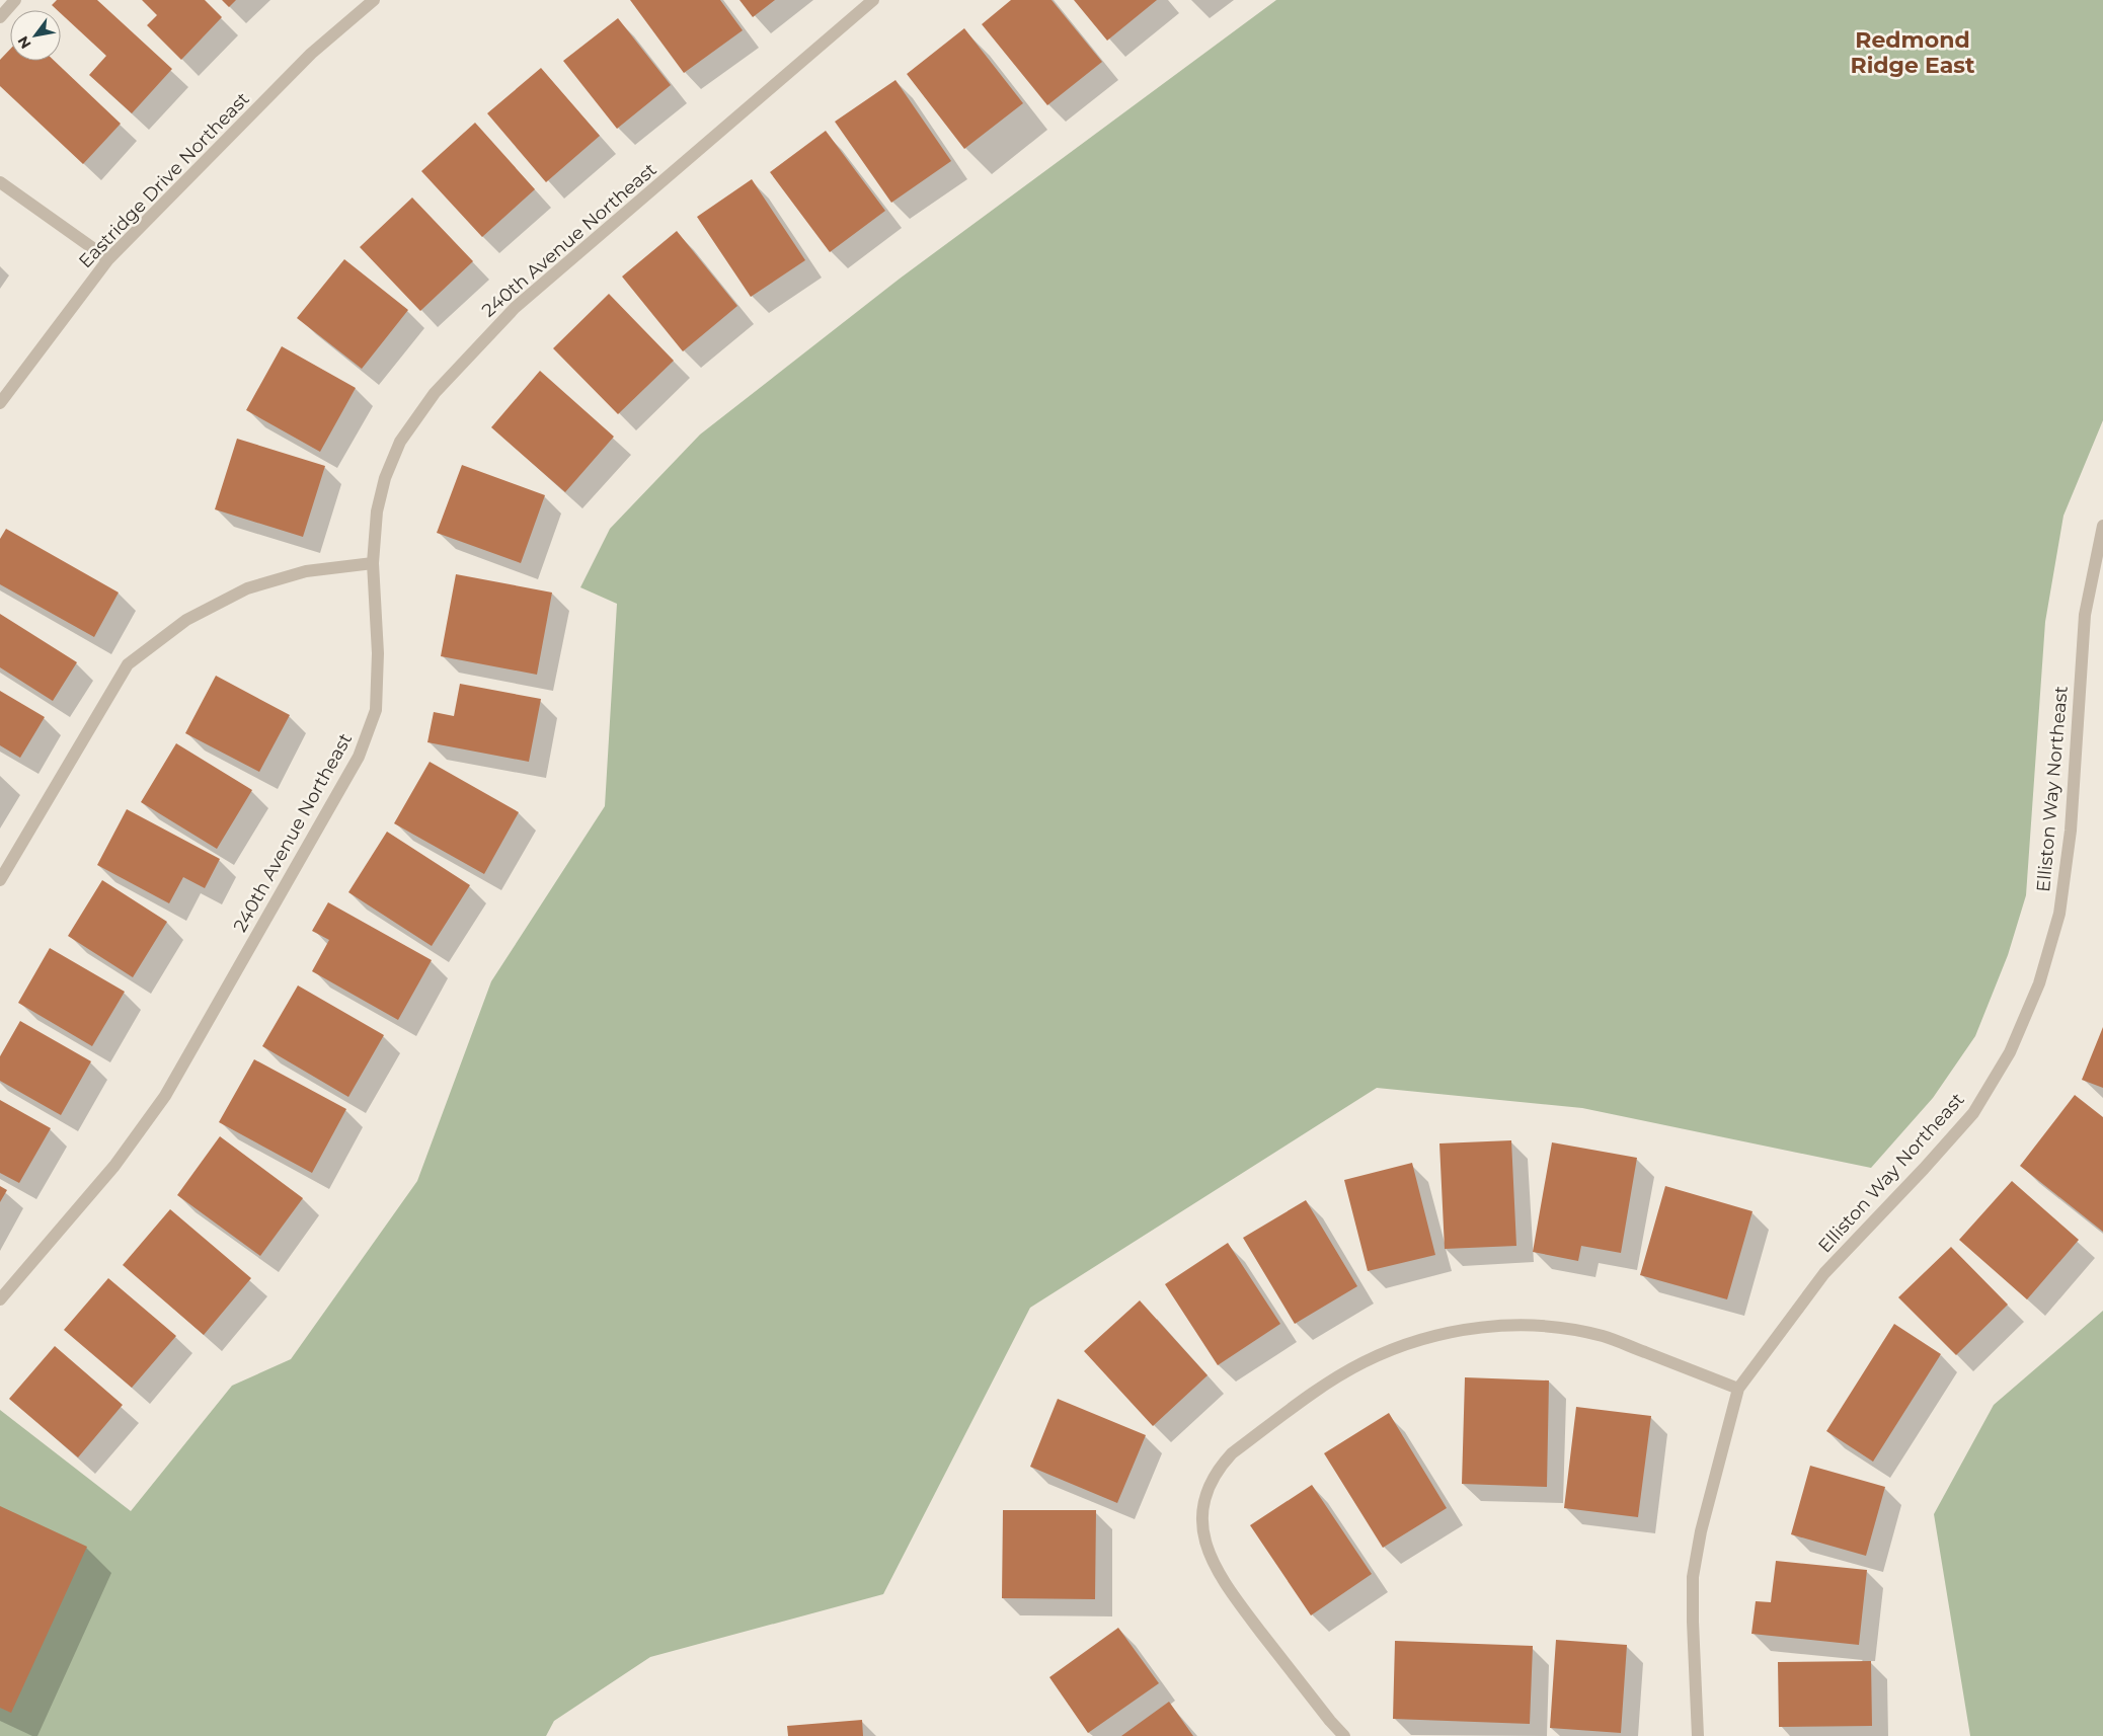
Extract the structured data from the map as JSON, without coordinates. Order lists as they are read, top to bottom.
{
  "streets": {
    "street": ["Eastridge Drive Northeast", "240th Avenue Northeast", "Elliston Way Northeast"]
  },
  "districts": ["Redmond Ridge East"],
  "north": "bottom left"
}
